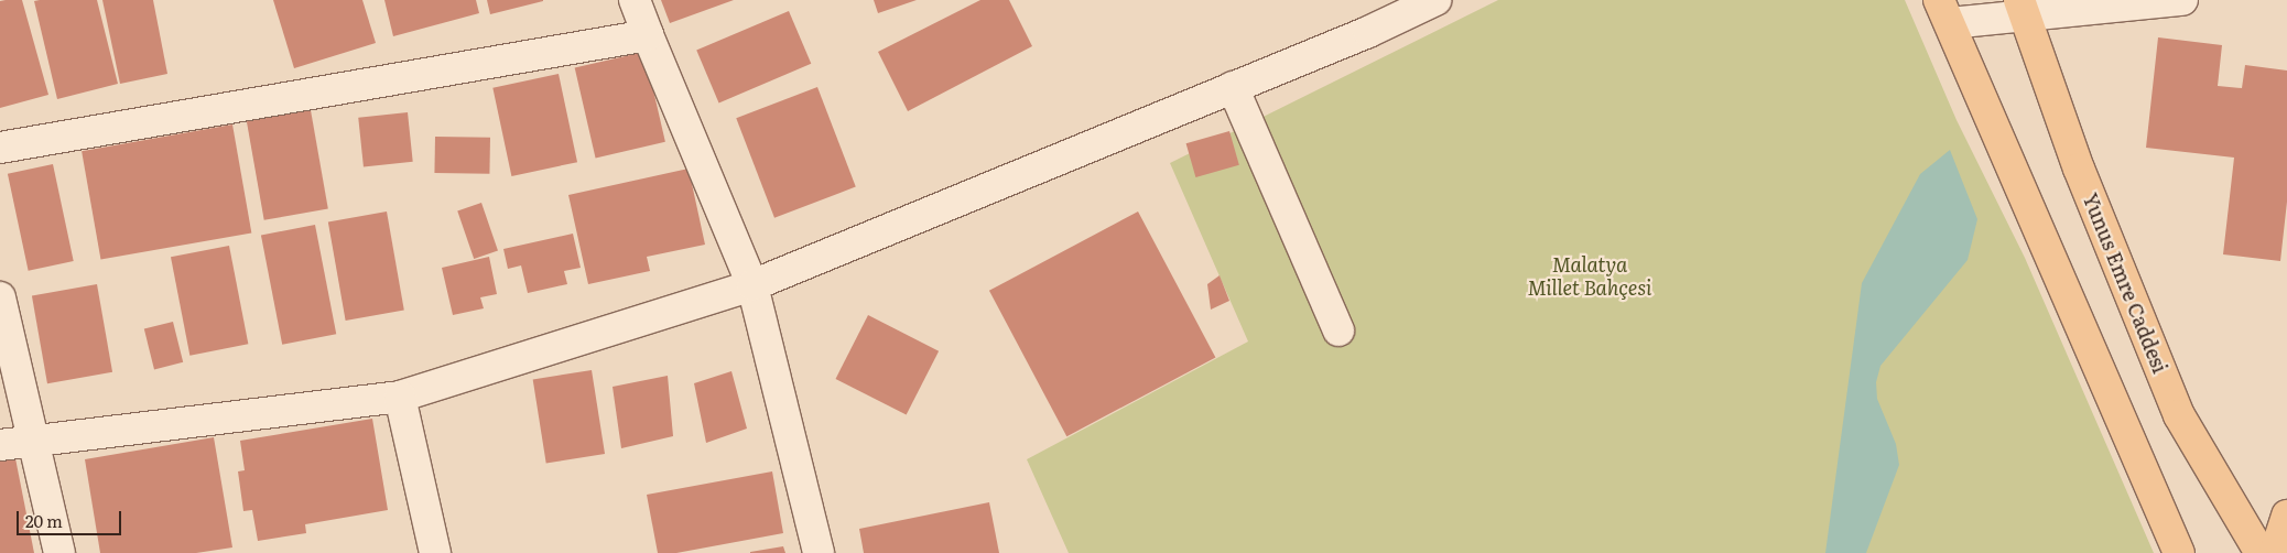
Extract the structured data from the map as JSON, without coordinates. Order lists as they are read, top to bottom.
{
  "streets": {
    "main road": ["Yunus Emre Caddesi"]
  },
  "parks": ["Malatya Millet Bahçesi"],
  "scale_bar": "20 m"
}
